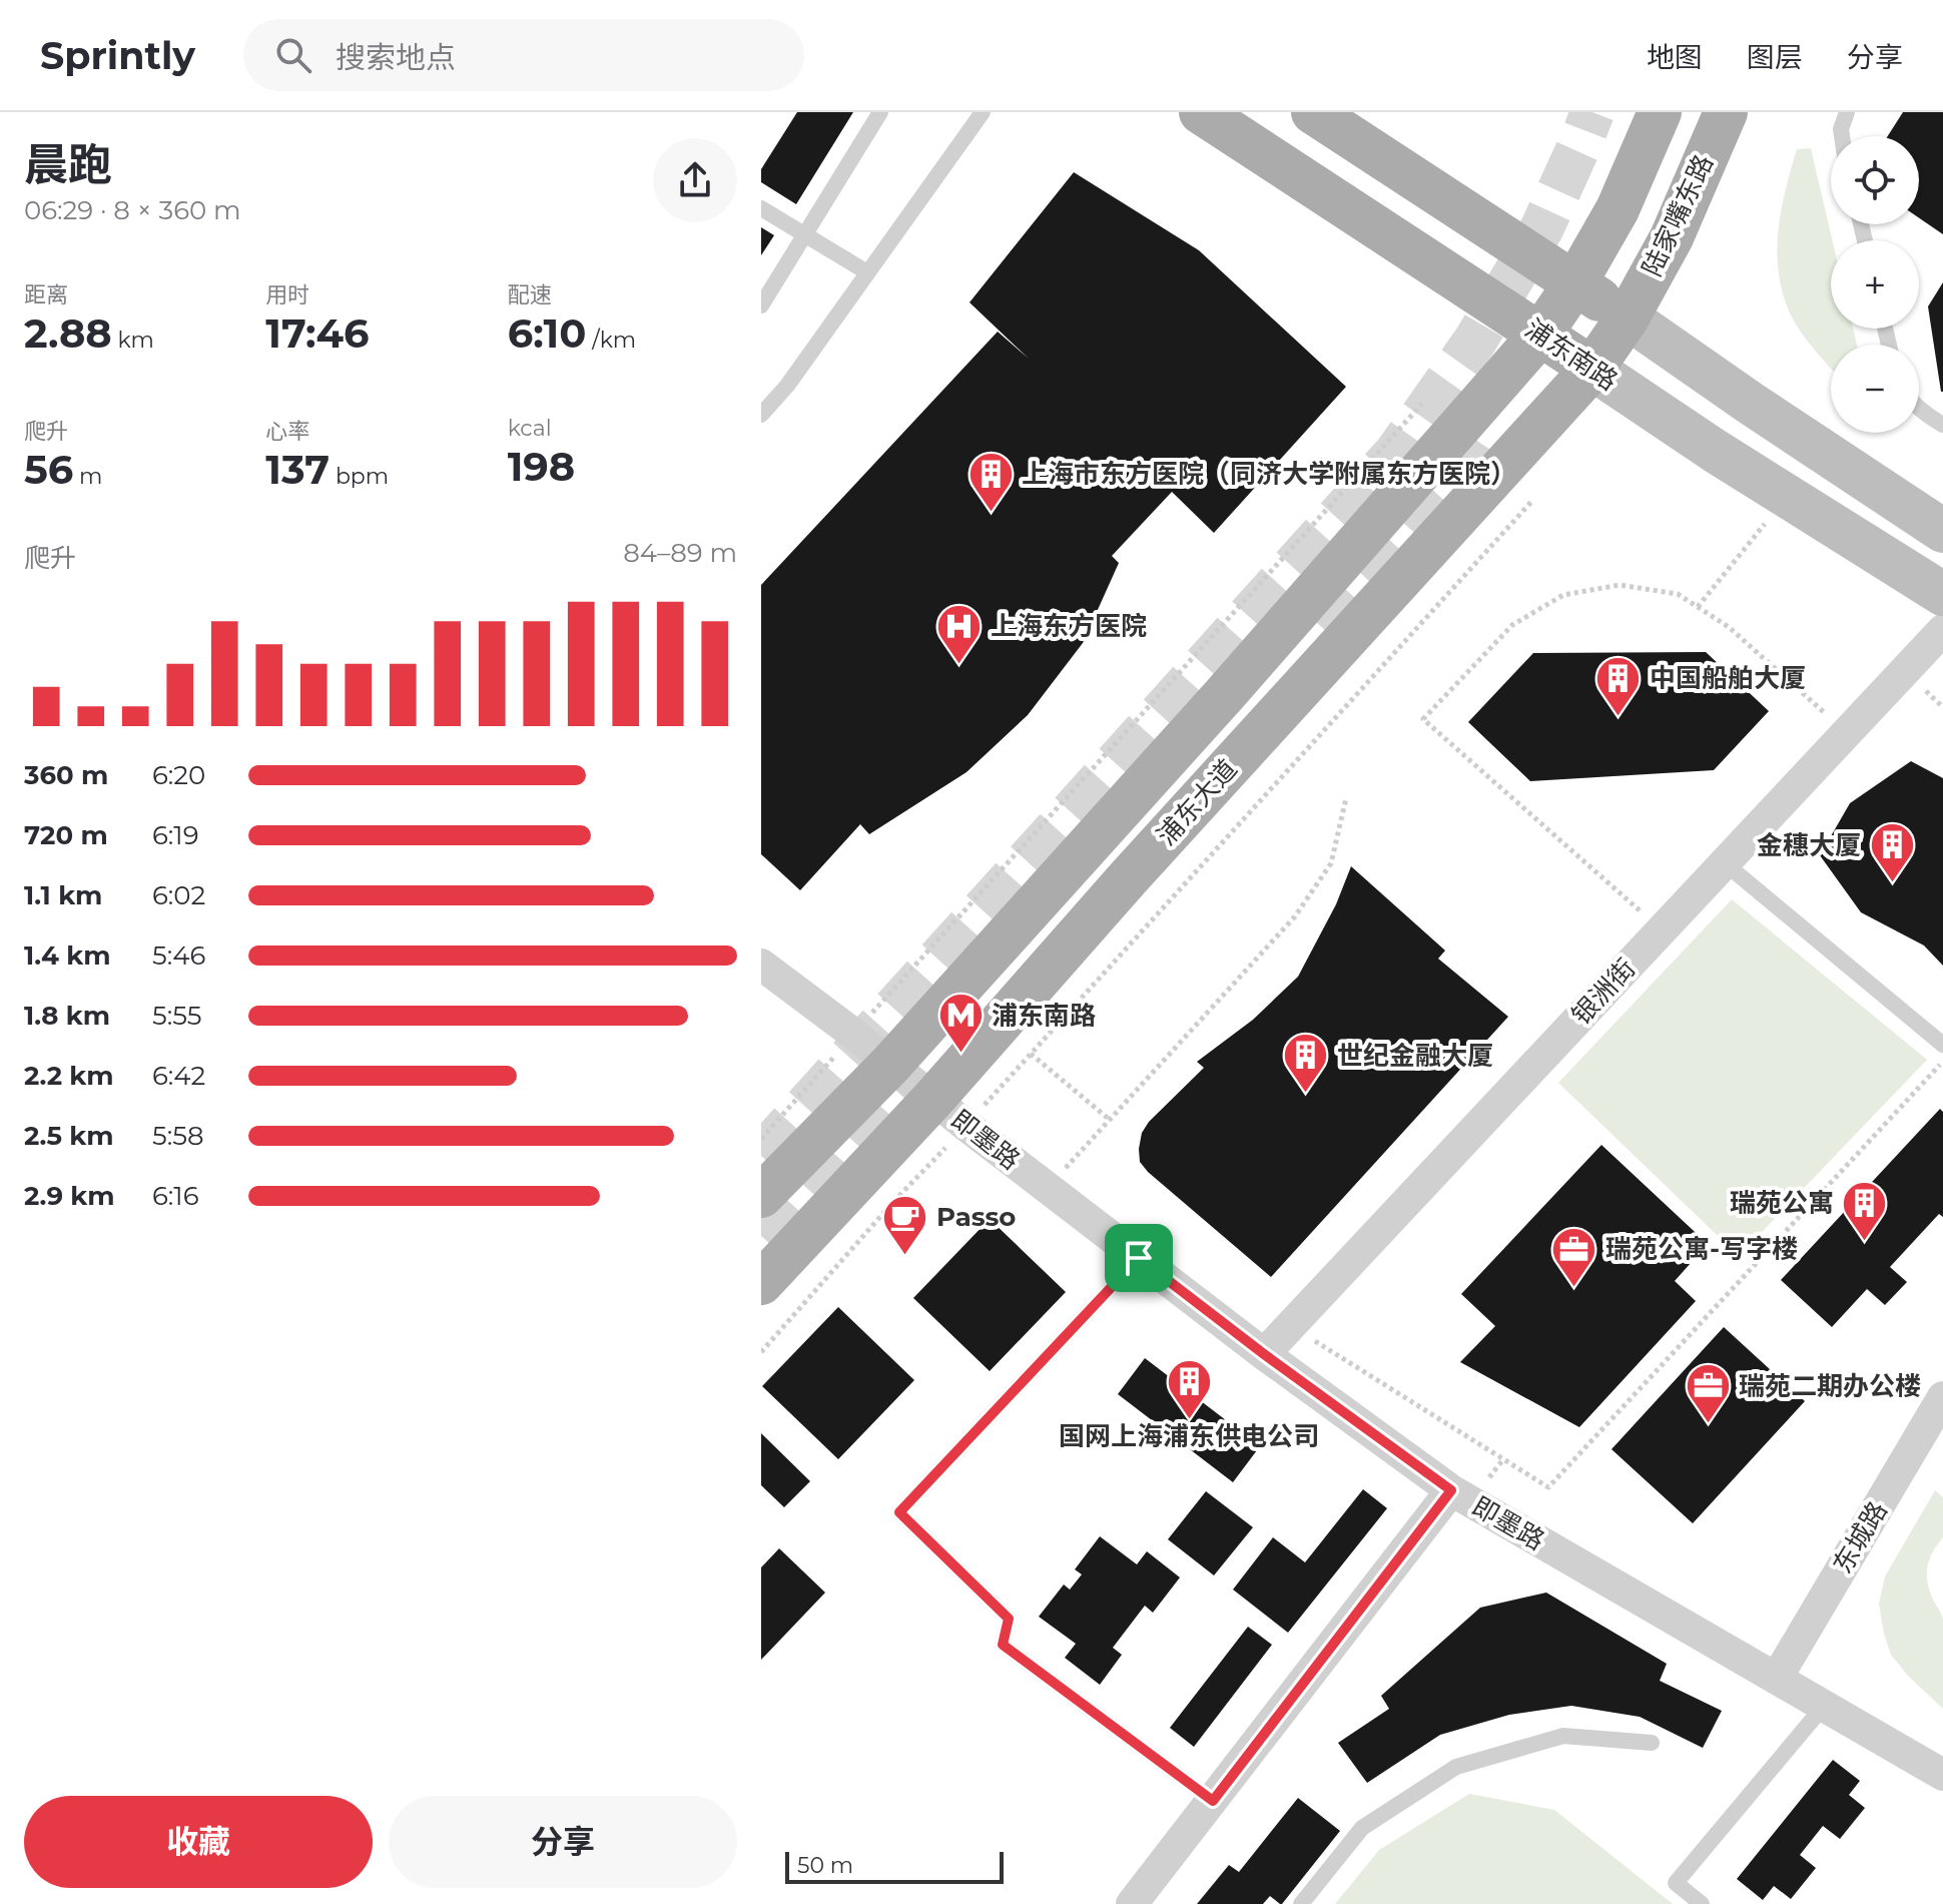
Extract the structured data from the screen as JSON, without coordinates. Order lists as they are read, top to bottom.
{
  "streets": {
    "main road": ["陆家嘴东路", "浦东南路", "浦东大道"],
    "street": ["银洲街", "即墨路", "东城路"]
  },
  "crossings": [
    ["陆家嘴东路", "浦东大道"],
    ["浦东南路", "浦东大道"],
    ["浦东大道", "即墨路"],
    ["银洲街", "即墨路"],
    ["即墨路", "东城路"]
  ],
  "places": {
    "building": [
      "上海市东方医院（同济大学附属东方医院）",
      "中国船舶大厦",
      "金穗大厦",
      "世纪金融大厦",
      "瑞苑公寓",
      "国网上海浦东供电公司"
    ],
    "hospital": ["上海东方医院"],
    "metro station": ["浦东南路"],
    "cafe": ["Passo"],
    "office": ["瑞苑公寓-写字楼", "瑞苑二期办公楼"]
  },
  "scale_bar": "50 m",
  "page": {
    "header": "Sprintly",
    "search": "搜索地点",
    "nav": ["地图", "图层", "分享"],
    "heading": ["晨跑", "06:29 · 8 × 360 m"],
    "map_buttons": ["+", "−"],
    "stats": [
      ["距离", "2.88 km"],
      ["用时", "17:46"],
      ["配速", "6:10 /km"],
      ["爬升", "56 m"],
      ["心率", "137 bpm"],
      ["kcal", "198"]
    ],
    "chart": ["爬升", "84–89 m"],
    "list": [
      {
        "name": "360 m",
        "note": "6:20"
      },
      {
        "name": "720 m",
        "note": "6:19"
      },
      {
        "name": "1.1 km",
        "note": "6:02"
      },
      {
        "name": "1.4 km",
        "note": "5:46"
      },
      {
        "name": "1.8 km",
        "note": "5:55"
      },
      {
        "name": "2.2 km",
        "note": "6:42"
      },
      {
        "name": "2.5 km",
        "note": "5:58"
      },
      {
        "name": "2.9 km",
        "note": "6:16"
      }
    ],
    "buttons": ["收藏", "分享"],
    "scale": "50 m"
  }
}
